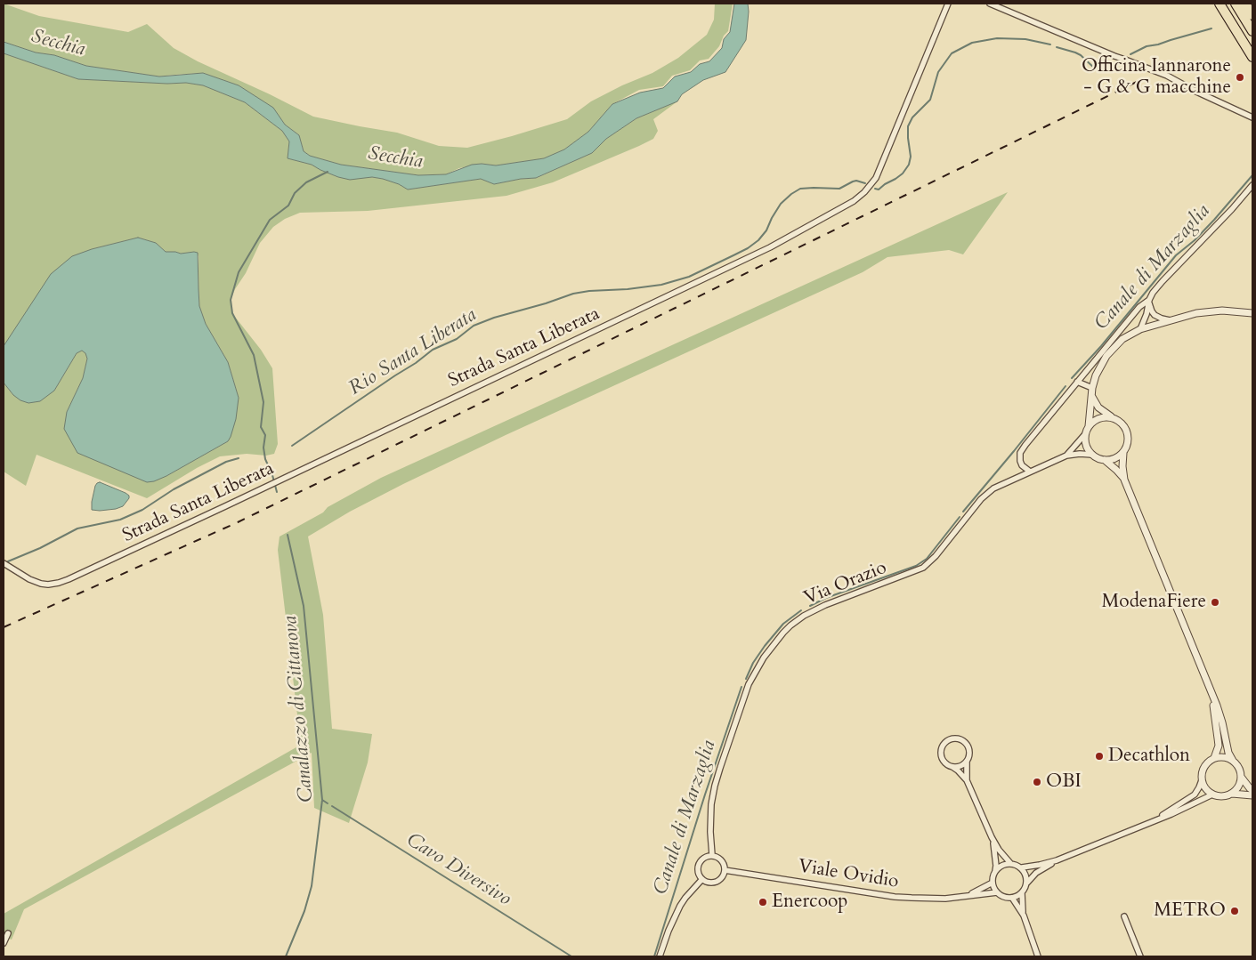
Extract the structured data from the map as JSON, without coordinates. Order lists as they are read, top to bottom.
{
  "streets": {
    "street": ["Strada Santa Liberata", "Via Orazio", "Viale Ovidio"]
  },
  "crossings": [
    ["Via Orazio", "Viale Ovidio"]
  ],
  "water": [
    "Secchia",
    "Canale di Marzaglia",
    "Rio Santa Liberata",
    "Canalazzo di Cittanova",
    "Cavo Diversivo"
  ],
  "places": [
    "Officina Iannarone - G & G macchine",
    "ModenaFiere",
    "Decathlon",
    "OBI",
    "Enercoop",
    "METRO"
  ]
}
